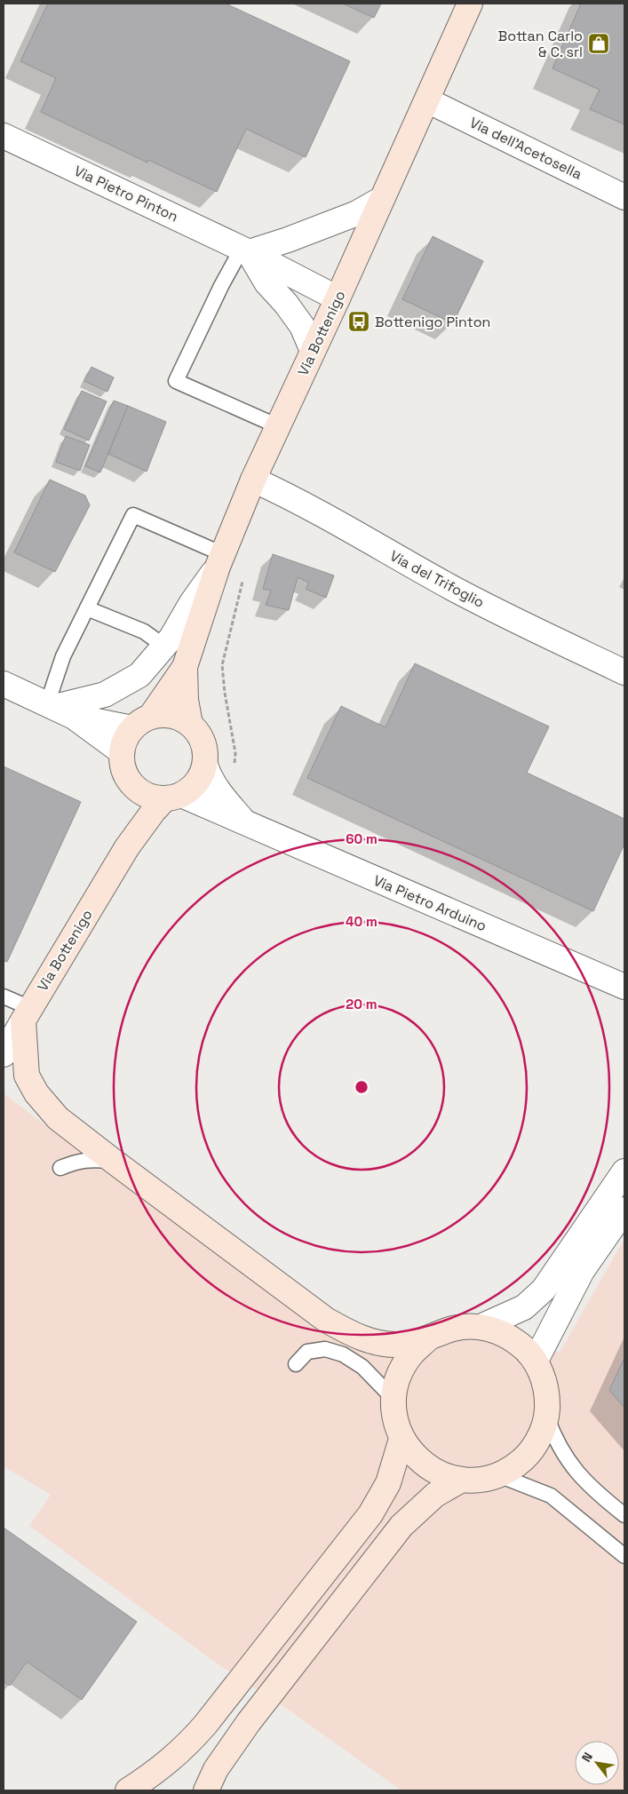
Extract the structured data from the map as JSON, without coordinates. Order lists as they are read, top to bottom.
{
  "streets": {
    "street": [
      "Via dell'Acetosella",
      "Via Pietro Pinton",
      "Via Bottenigo",
      "Via del Trifoglio",
      "Via Pietro Arduino"
    ]
  },
  "crossings": [
    ["Via dell'Acetosella", "Via Bottenigo"],
    ["Via Pietro Pinton", "Via Bottenigo"],
    ["Via Bottenigo", "Via del Trifoglio"],
    ["Via Bottenigo", "Via Pietro Arduino"]
  ],
  "places": {
    "shop": ["Bottan Carlo & C. srl"],
    "bus stop": ["Bottenigo Pinton"]
  },
  "north": "top left",
  "rings": ["60 m", "40 m", "20 m"]
}
